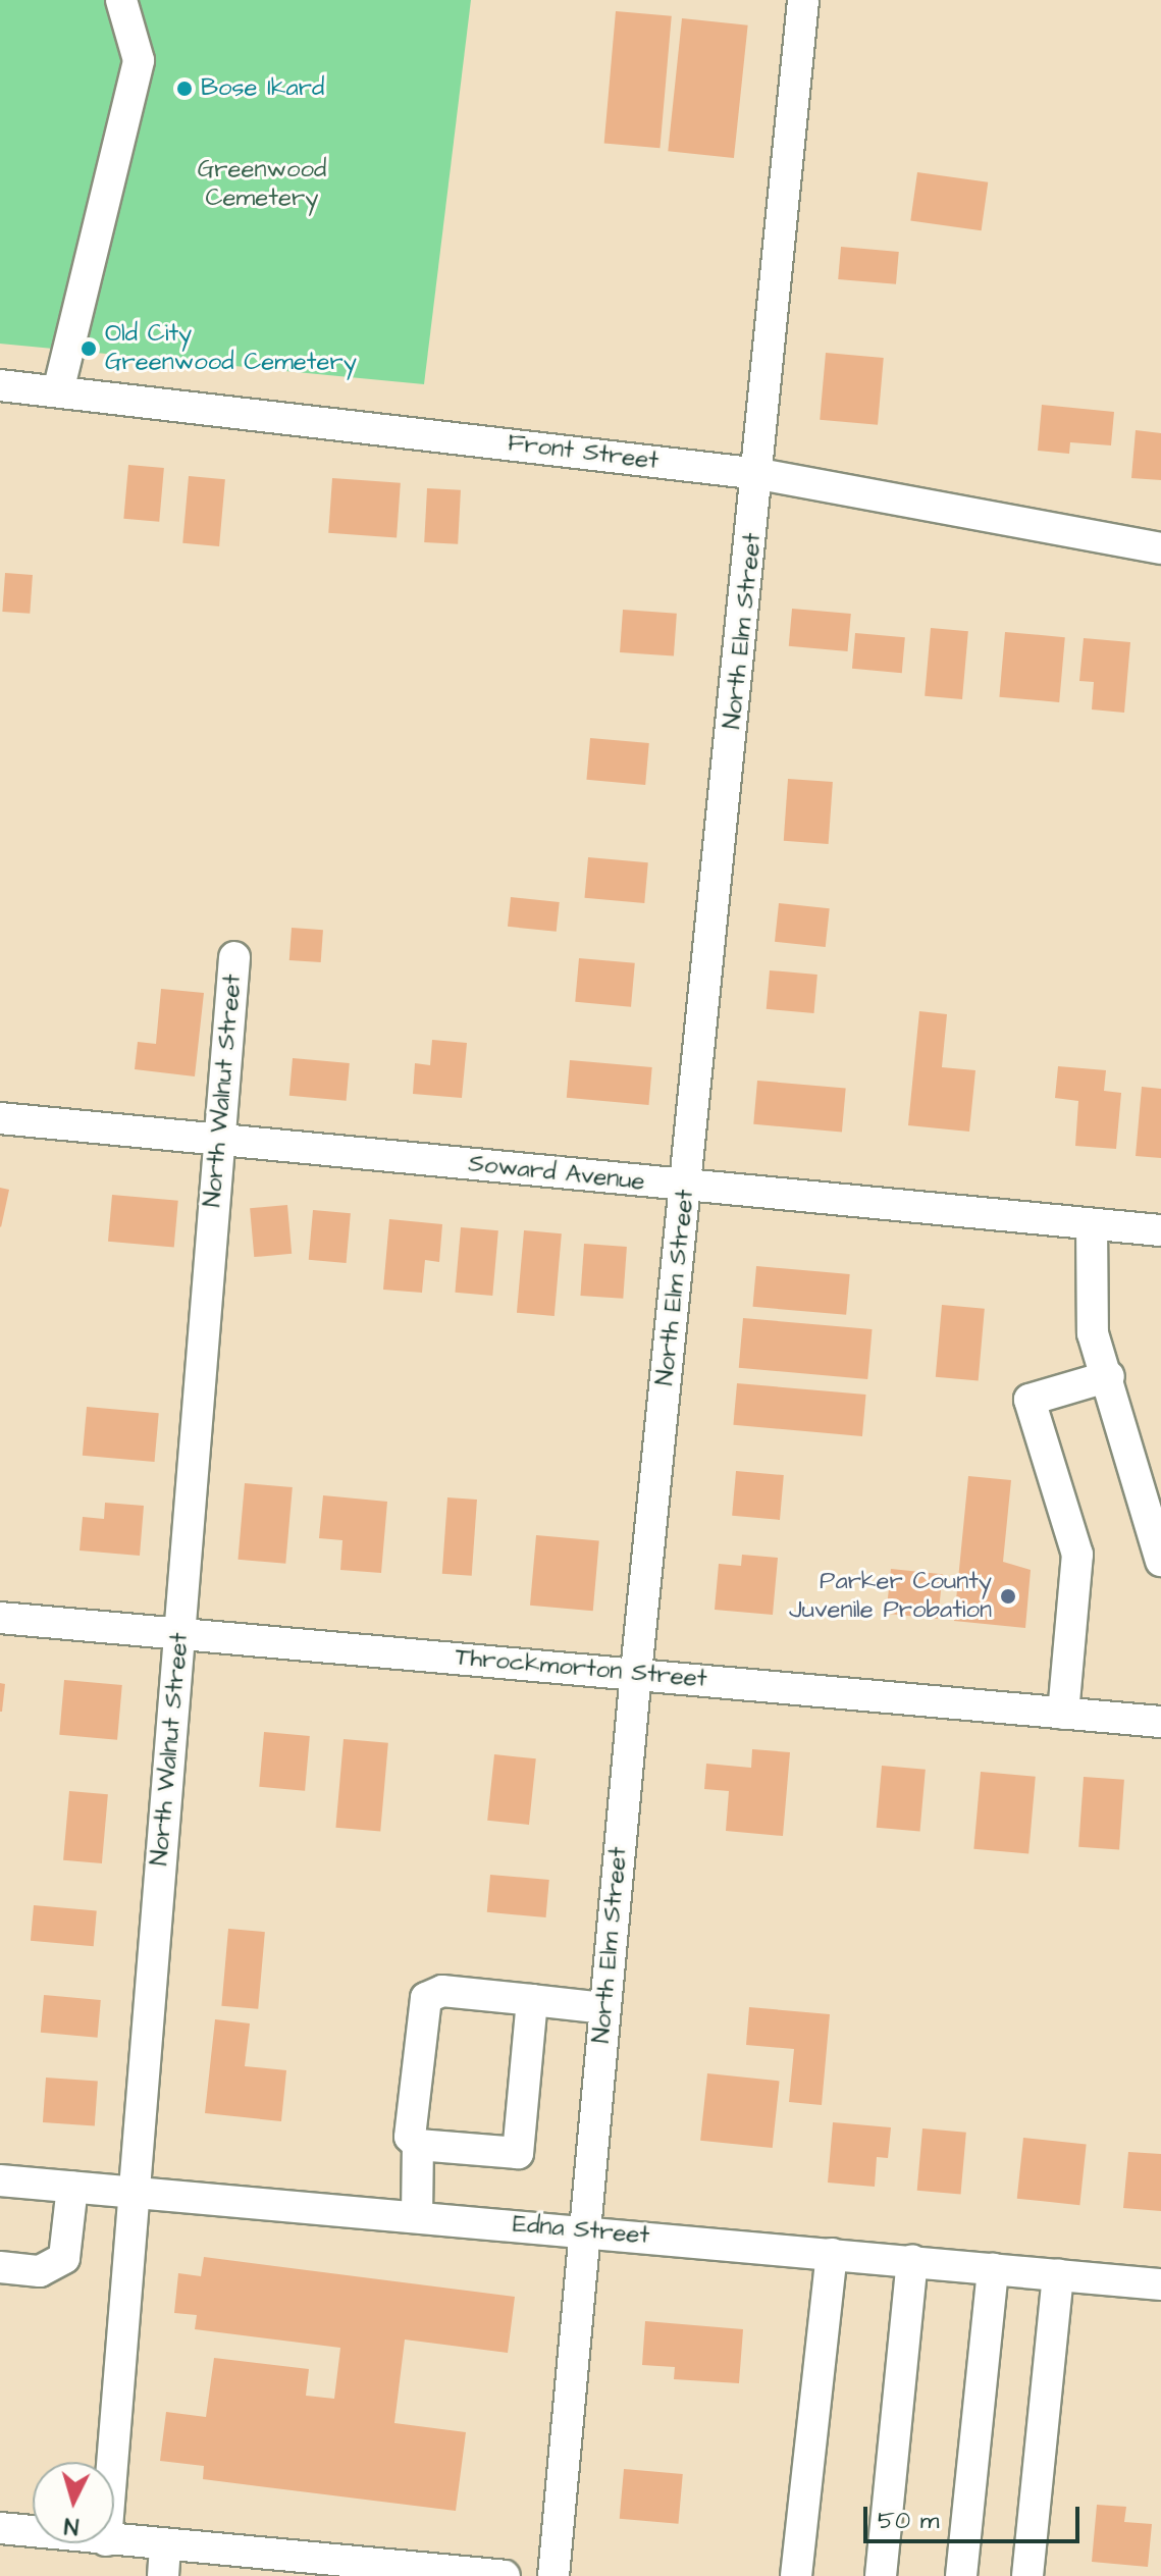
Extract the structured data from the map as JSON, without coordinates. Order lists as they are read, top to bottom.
{
  "streets": {
    "street": [
      "Front Street",
      "North Elm Street",
      "North Walnut Street",
      "Soward Avenue",
      "Throckmorton Street",
      "Edna Street"
    ]
  },
  "crossings": [
    ["Front Street", "North Elm Street"],
    ["North Elm Street", "Soward Avenue"],
    ["North Elm Street", "Throckmorton Street"],
    ["North Elm Street", "Edna Street"],
    ["North Walnut Street", "Soward Avenue"],
    ["North Walnut Street", "Throckmorton Street"],
    ["North Walnut Street", "Edna Street"]
  ],
  "parks": ["Greenwood Cemetery"],
  "places": ["Bose Ikard", "Old City Greenwood Cemetery", "Parker County Juvenile Probation"],
  "scale_bar": "50 m",
  "north": "bottom"
}
